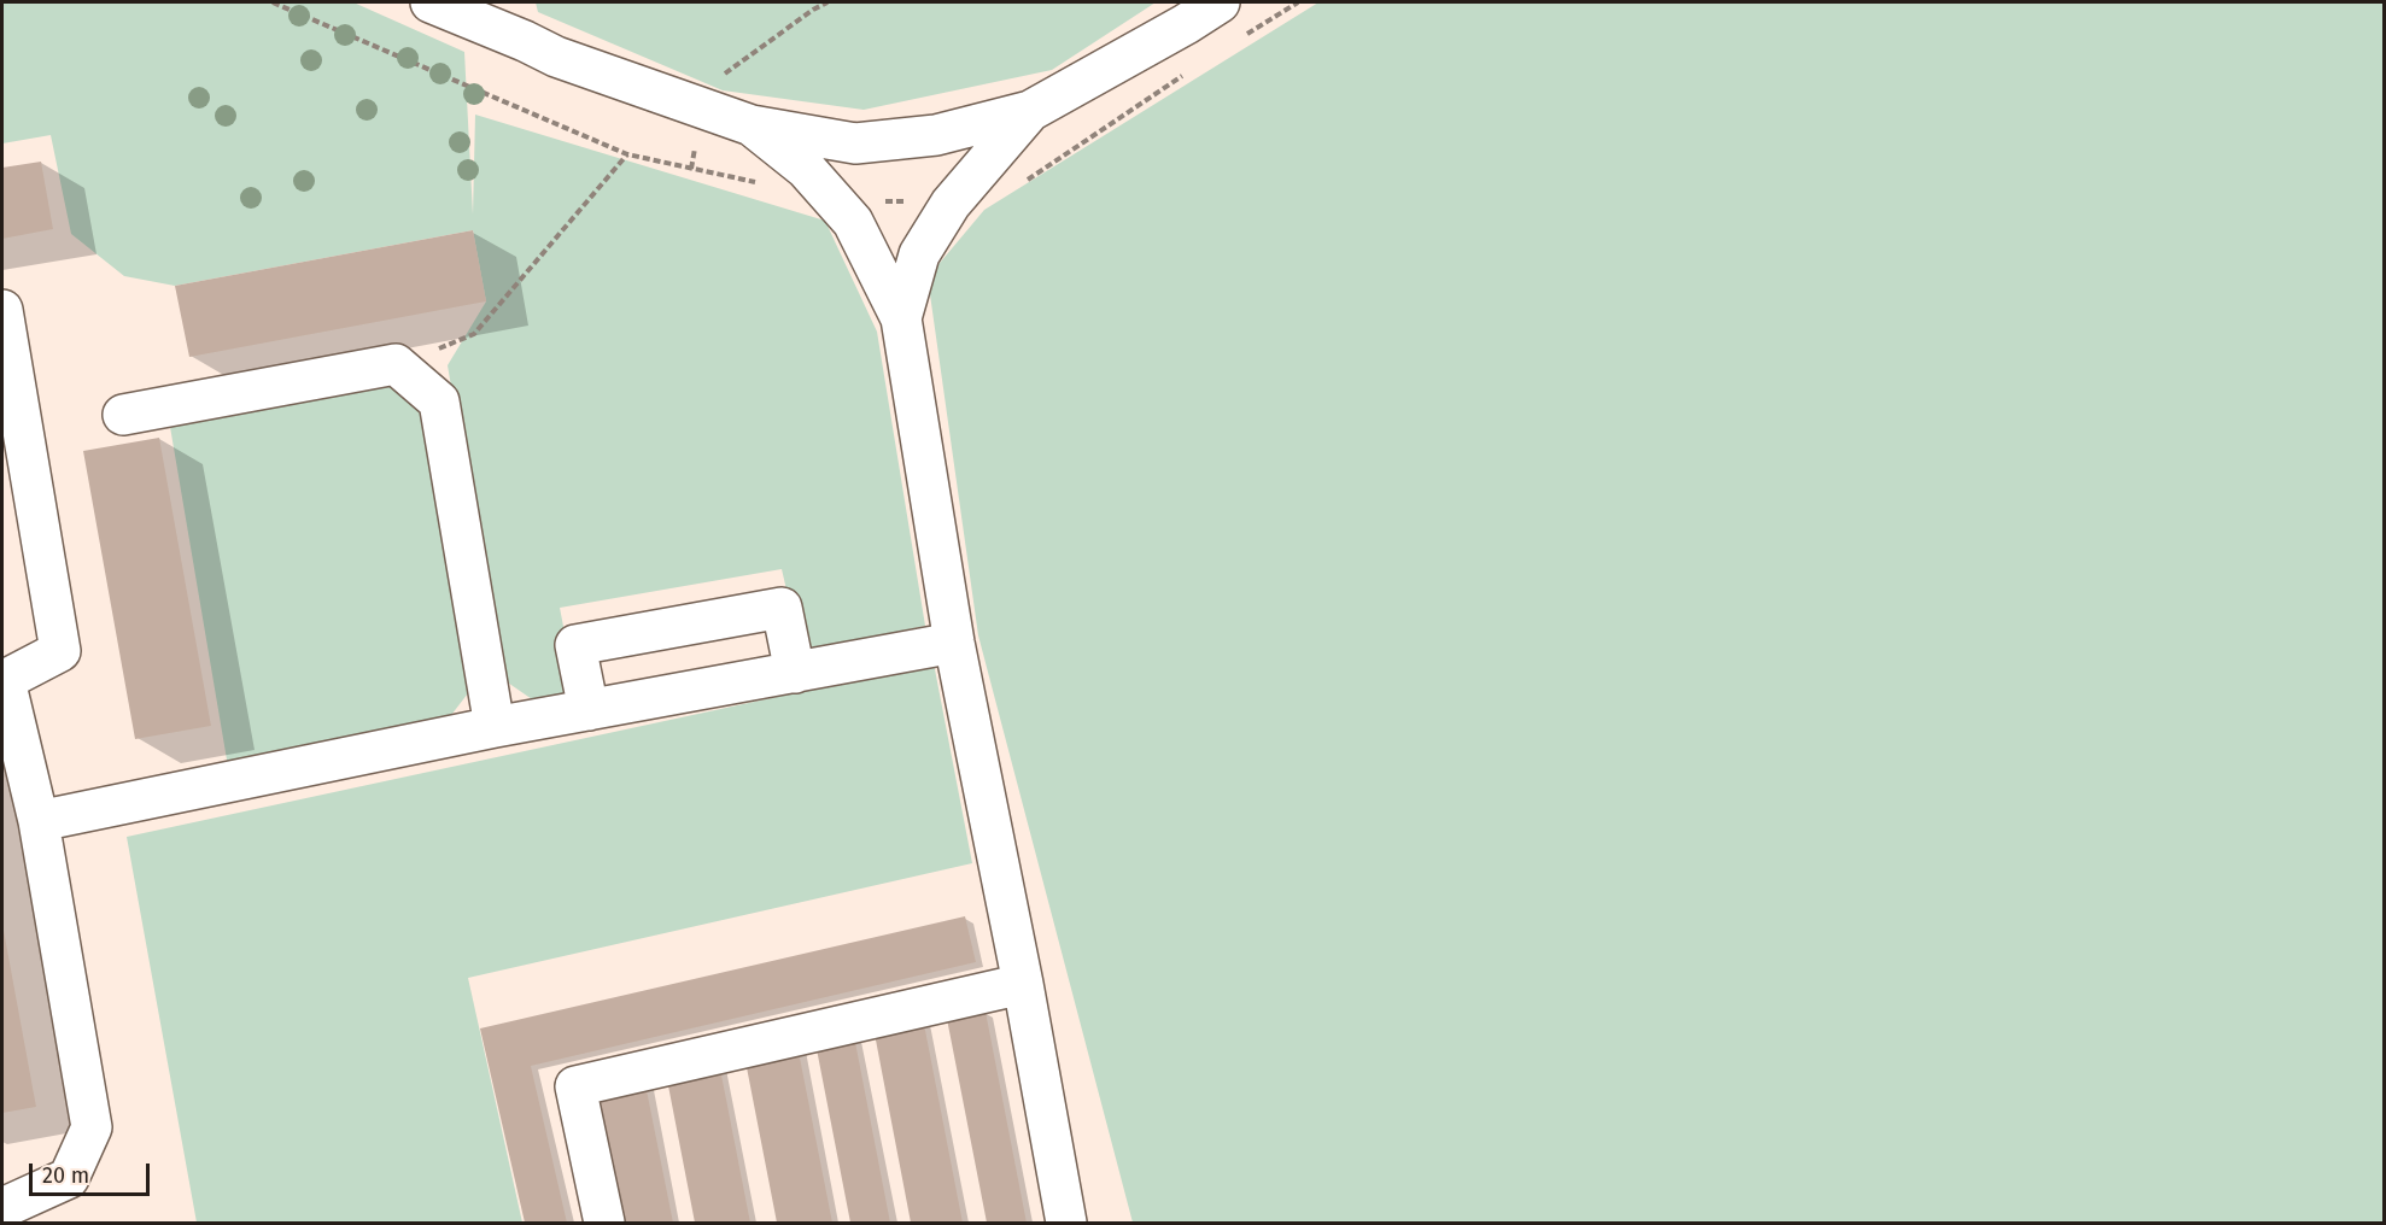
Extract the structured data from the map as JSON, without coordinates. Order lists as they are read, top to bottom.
{
  "scale_bar": "20 m"
}
